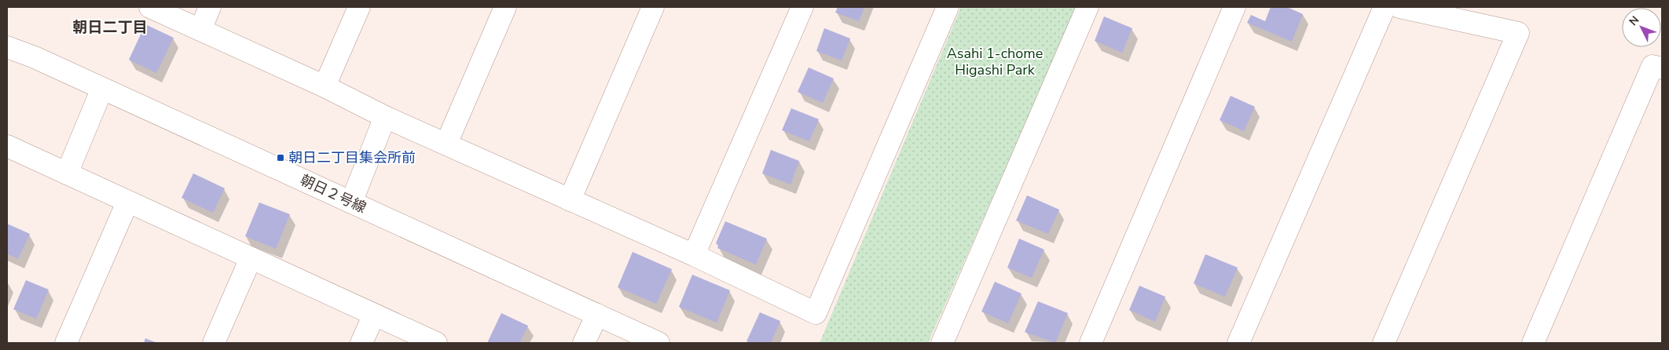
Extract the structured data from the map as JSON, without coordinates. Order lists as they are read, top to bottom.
{
  "streets": {
    "street": ["朝日２号線"]
  },
  "districts": ["朝日二丁目"],
  "parks": ["Asahi 1-chome Higashi Park"],
  "places": {
    "transit": ["朝日二丁目集会所前"]
  },
  "north": "top left"
}
